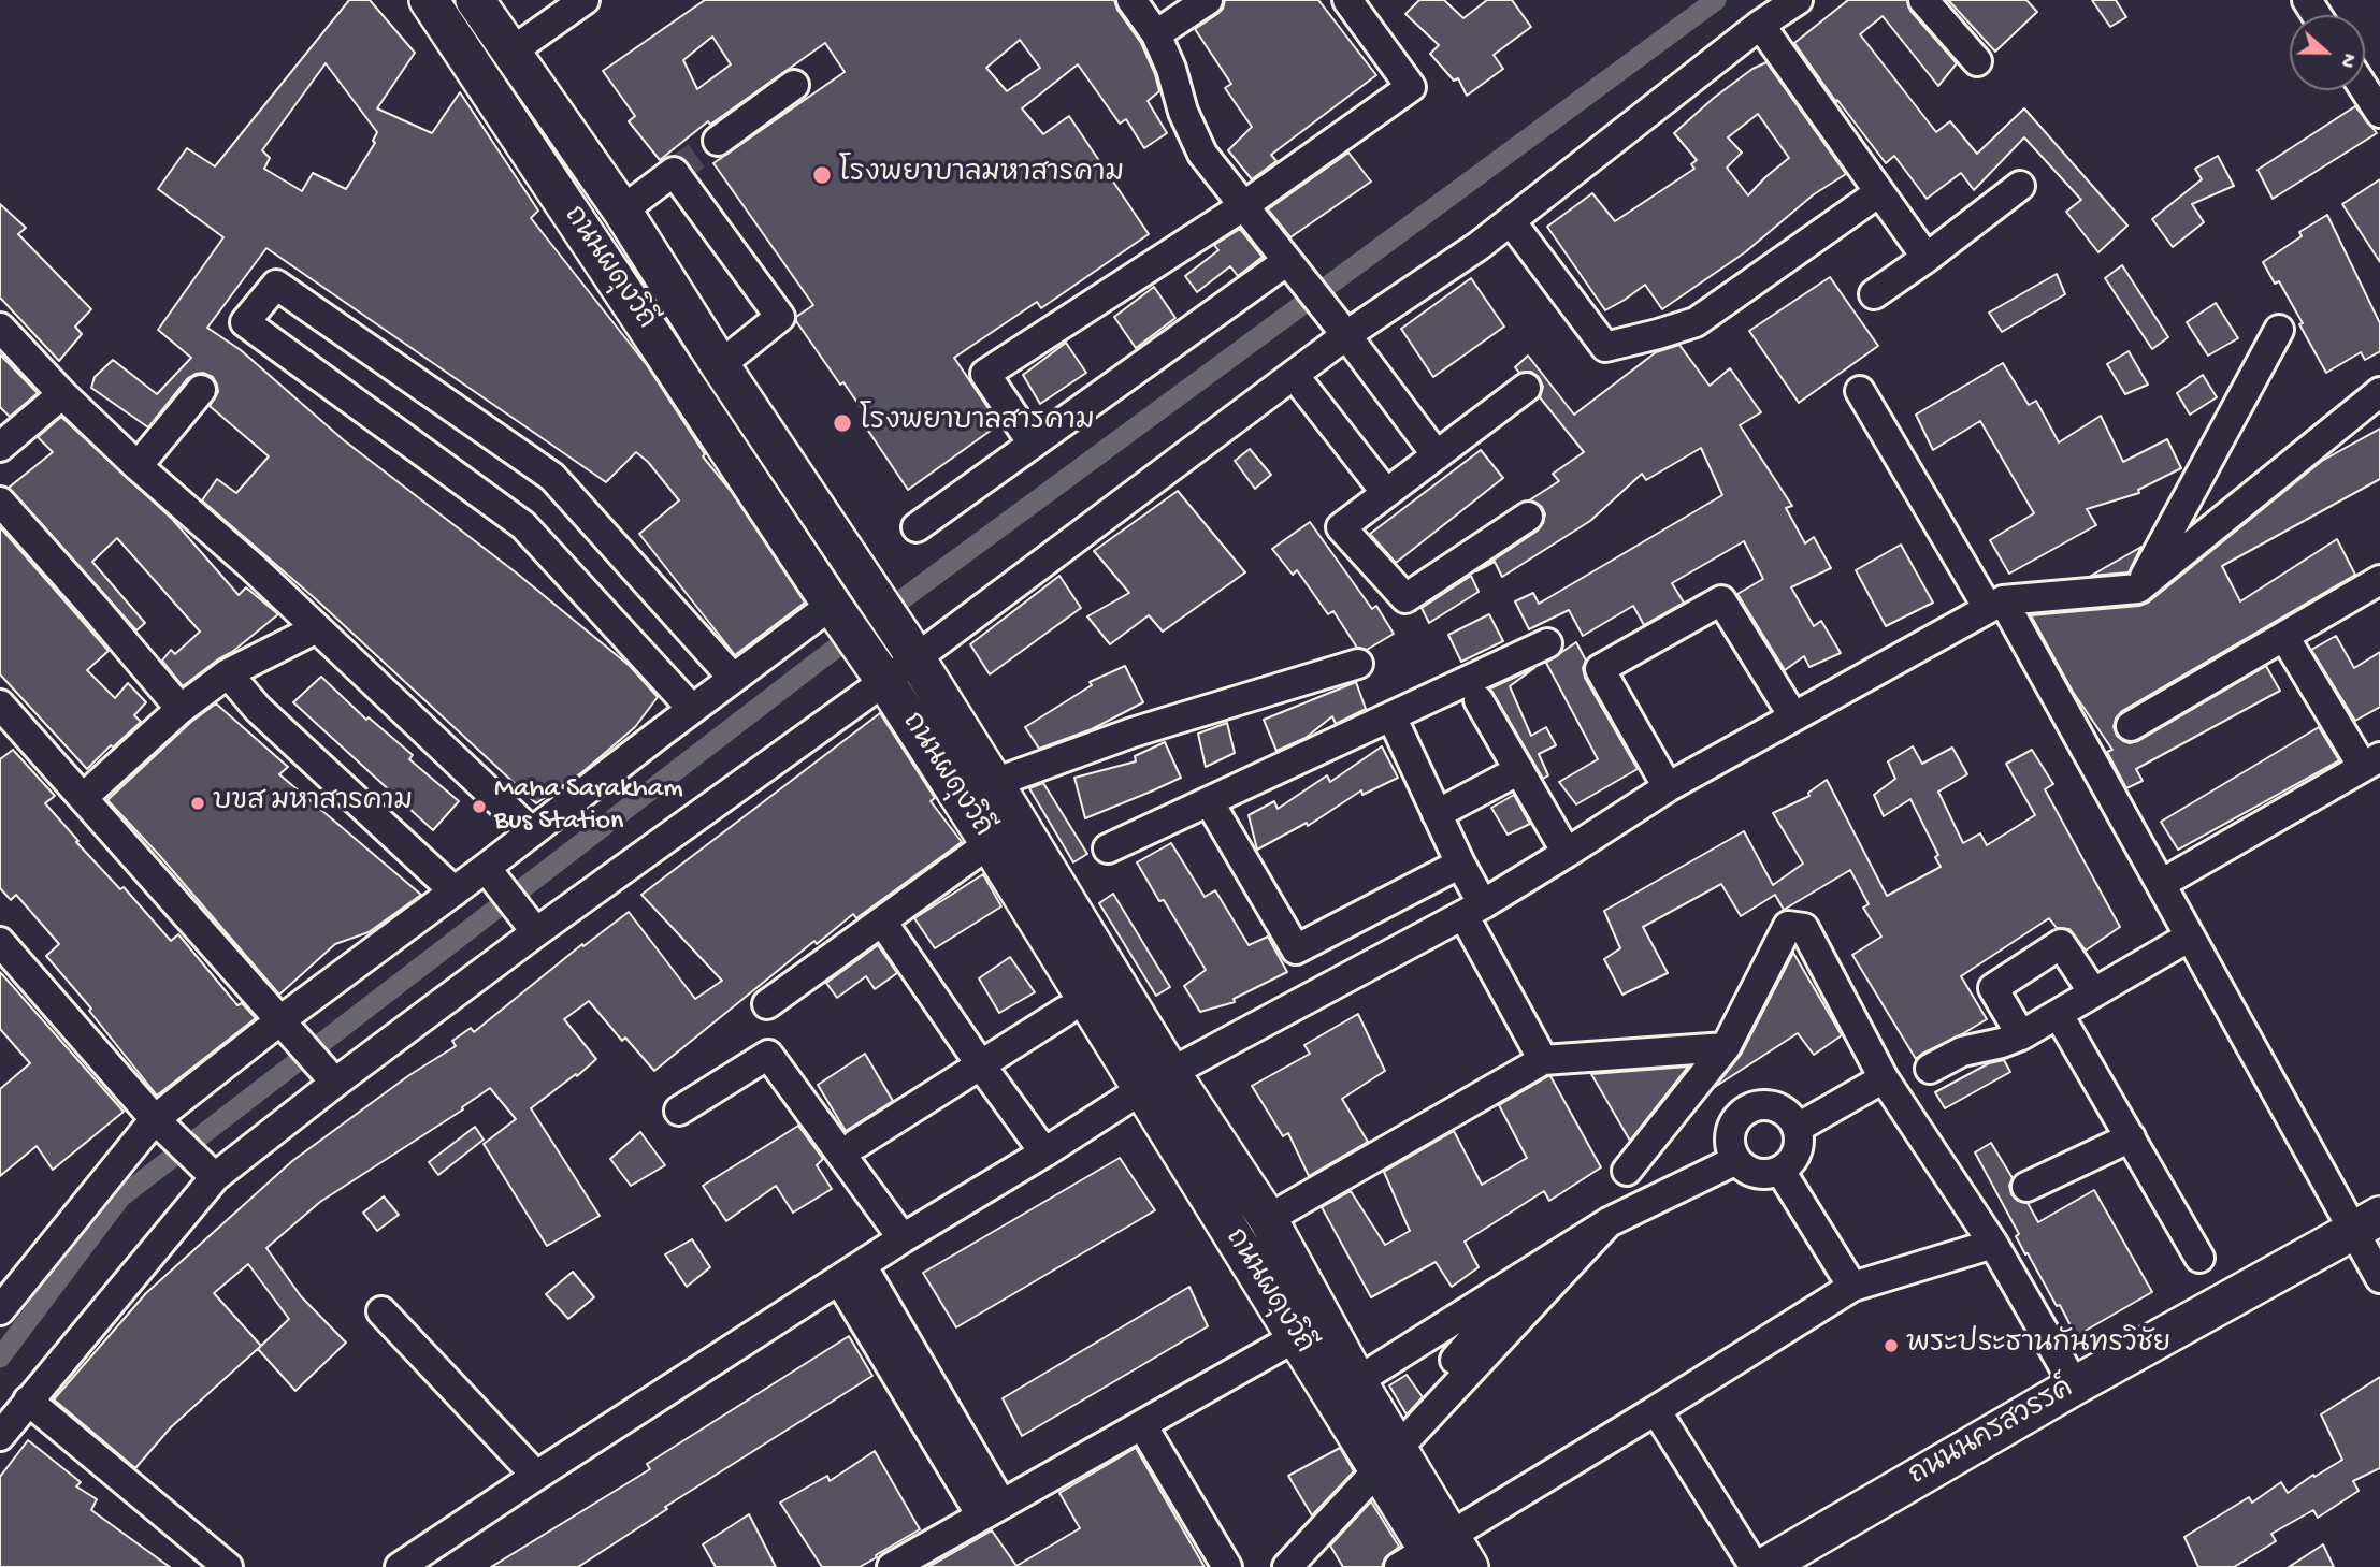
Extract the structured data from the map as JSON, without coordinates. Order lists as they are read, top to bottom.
{
  "streets": {
    "main road": ["ถนนผดุงวิถี", "ถนนนครสวรรค์"]
  },
  "places": [
    "โรงพยาบาลมหาสารคาม",
    "โรงพยาบาลสารคาม",
    "บขส มหาสารคาม",
    "Maha Sarakham Bus Station",
    "พระประธานกันทรวิชัย"
  ],
  "north": "right"
}
